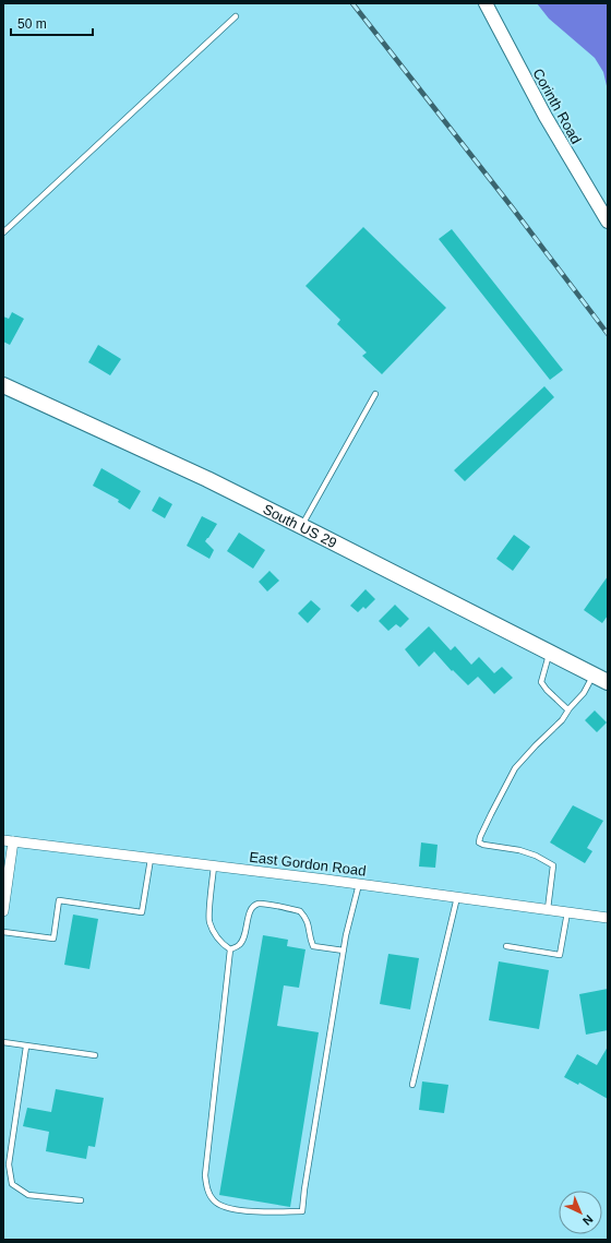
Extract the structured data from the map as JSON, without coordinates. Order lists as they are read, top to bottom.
{
  "streets": {
    "main road": ["South US 29"],
    "street": ["Corinth Road", "East Gordon Road"]
  },
  "scale_bar": "50 m",
  "north": "bottom right"
}
